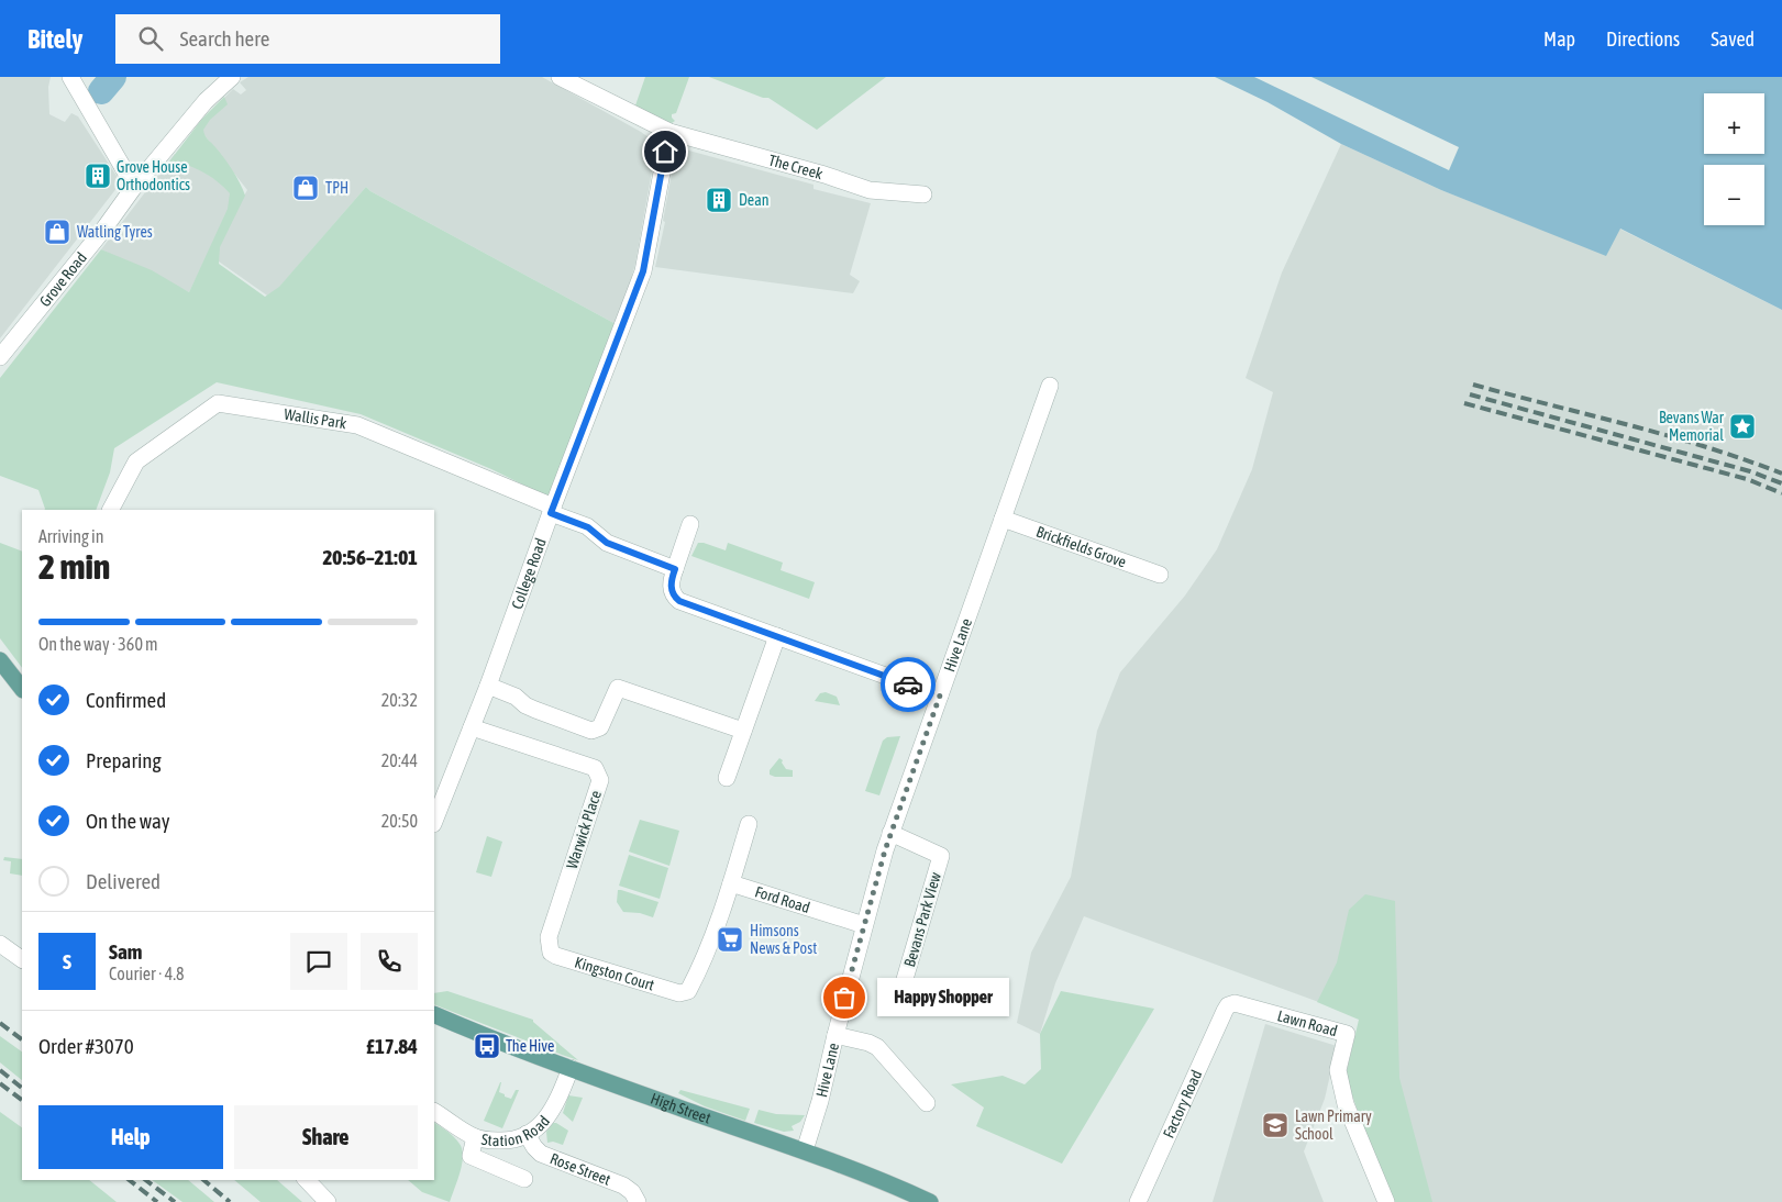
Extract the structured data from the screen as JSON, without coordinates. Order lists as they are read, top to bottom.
{
  "streets": {
    "main road": ["High Street"],
    "street": [
      "The Creek",
      "Grove Road",
      "Wallis Park",
      "Brickfields Grove",
      "College Road",
      "Hive Lane",
      "Warwick Place",
      "Ford Road",
      "Bevans Park View",
      "Kingston Court",
      "Lawn Road",
      "Factory Road",
      "Station Road",
      "Rose Street"
    ]
  },
  "crossings": [
    ["The Creek", "College Road"],
    ["Wallis Park", "College Road"],
    ["Brickfields Grove", "Hive Lane"],
    ["College Road", "Warwick Place"],
    ["Hive Lane", "Ford Road"],
    ["Hive Lane", "Bevans Park View"],
    ["Hive Lane", "High Street"],
    ["Warwick Place", "Kingston Court"],
    ["Ford Road", "Kingston Court"],
    ["Lawn Road", "Factory Road"],
    ["High Street", "Station Road"],
    ["Station Road", "Rose Street"]
  ],
  "places": {
    "building": ["Grove House Orthodontics", "Dean"],
    "shop": ["TPH", "Watling Tyres"],
    "place": ["Bevans War Memorial"],
    "supermarket": ["Himsons News & Post"],
    "other": ["Happy Shopper"],
    "bus stop": ["The Hive"],
    "school or university": ["Lawn Primary School"]
  },
  "page": {
    "header": "Bitely",
    "search": "Search here",
    "nav": ["Map", "Directions", "Saved"],
    "map_buttons": ["+", "−"],
    "heading": ["2 min", "Arriving in", "20:56–21:01"],
    "panel": [
      "Sam",
      "Courier · 4.8",
      "Order #3070",
      "£17.84"
    ],
    "bar": "On the way · 360 m",
    "list": [
      ["Confirmed", "20:32"],
      ["Preparing", "20:44"],
      ["On the way", "20:50"],
      "Delivered"
    ],
    "round": "S",
    "bubble": "Happy Shopper",
    "buttons": ["Help", "Share"]
  }
}
